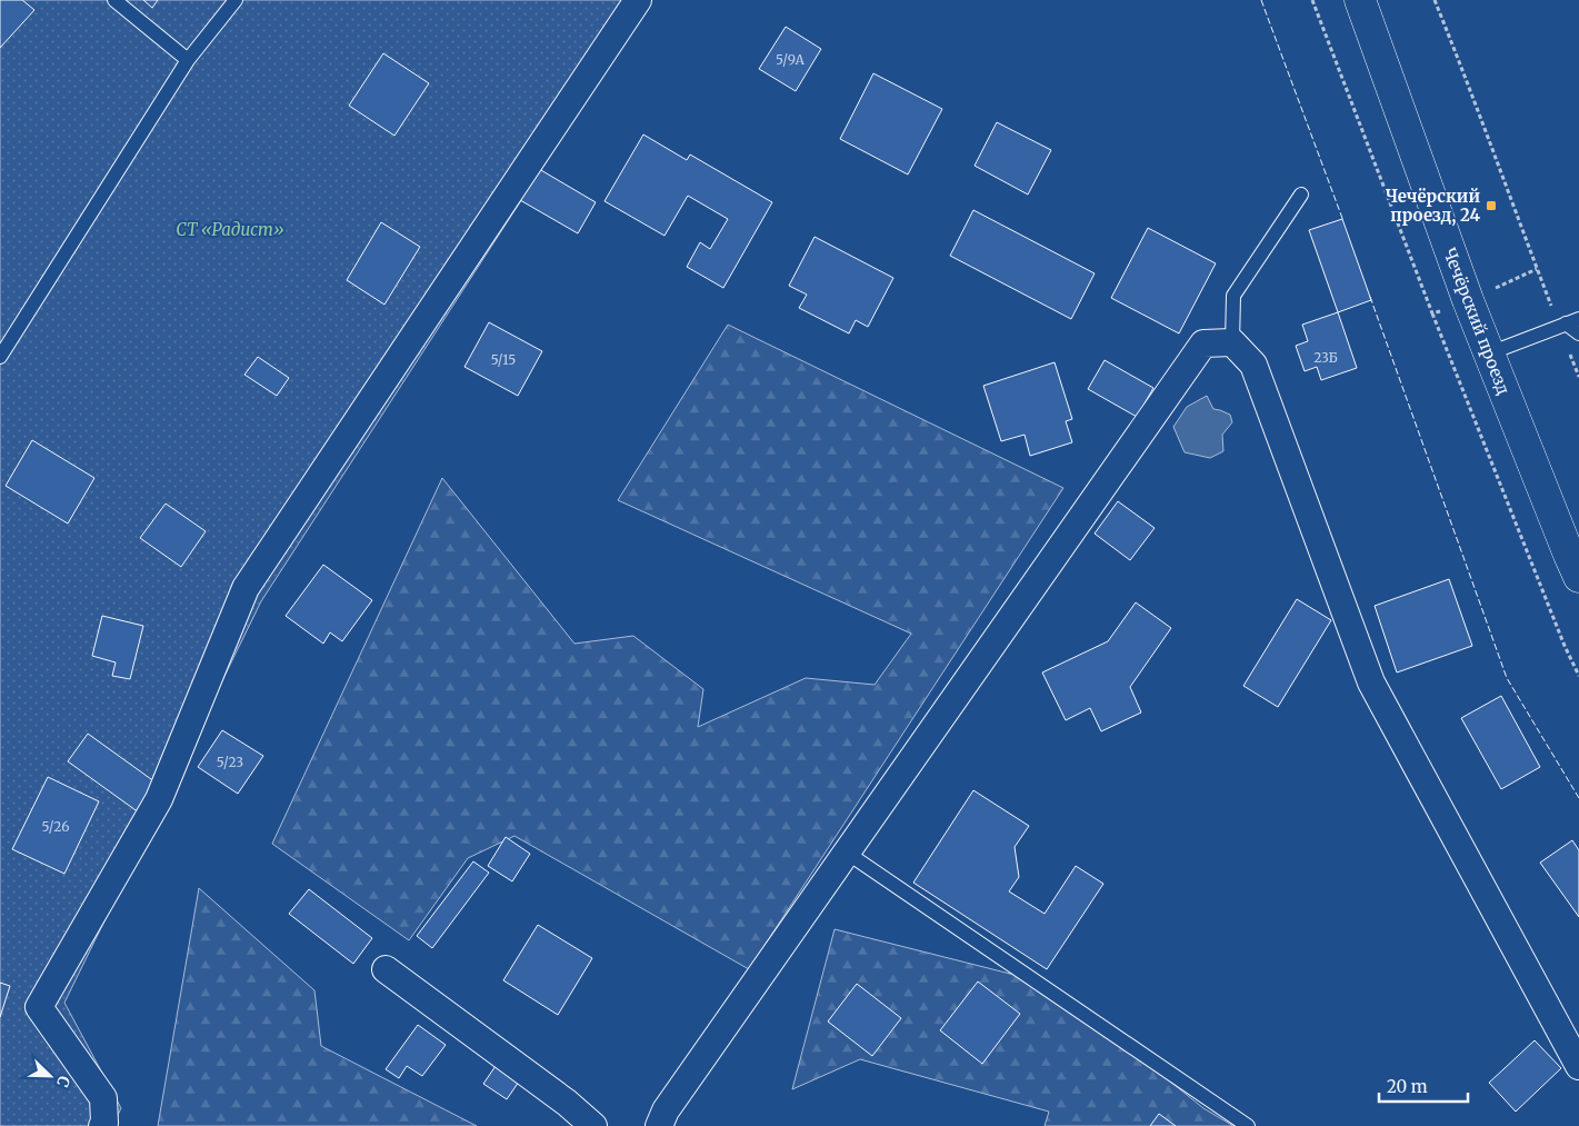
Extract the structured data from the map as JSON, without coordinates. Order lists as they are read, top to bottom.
{
  "streets": {
    "main road": ["Чечёрский проезд"]
  },
  "parks": ["СТ «Радист»"],
  "places": {
    "transit": ["Чечёрский проезд, 24"]
  },
  "house_numbers": [
    "5/9А",
    "23Б",
    "5/15",
    "5/23",
    "5/26"
  ],
  "scale_bar": "20 m",
  "north": "bottom right"
}
